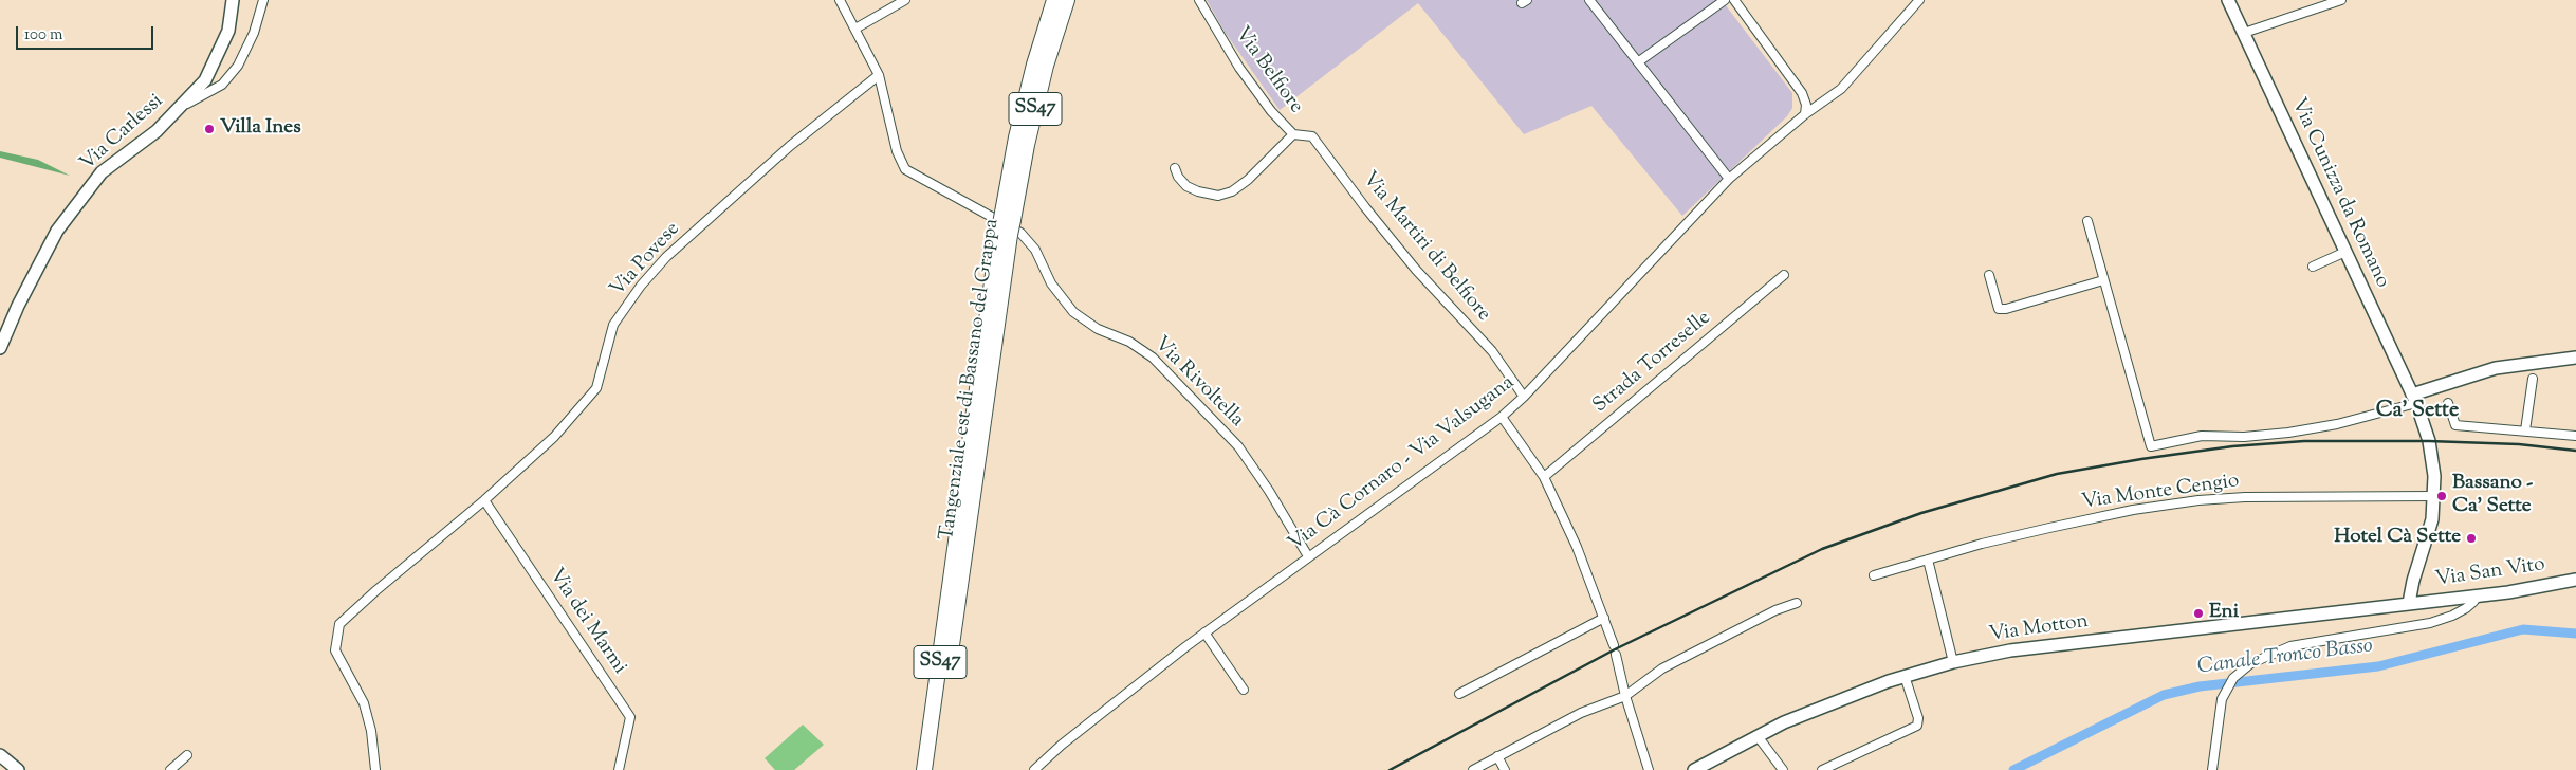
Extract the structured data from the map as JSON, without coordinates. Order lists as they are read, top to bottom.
{
  "streets": {
    "highway": ["SS47", "Tangenziale est di Bassano del Grappa"],
    "main road": [
      "Via Carlessi",
      "Via Cunizza da Romano",
      "Via San Vito",
      "Via Motton"
    ],
    "street": [
      "Via Belfiore",
      "Via Martiri di Belfiore",
      "Via Povese",
      "Strada Torreselle",
      "Via Rivoltella",
      "Via Cà Cornaro - Via Valsugana",
      "Via Monte Cengio",
      "Via dei Marmi"
    ]
  },
  "crossings": [
    ["Via Belfiore", "Via Martiri di Belfiore"],
    ["Via Cunizza da Romano", "Via Monte Cengio"],
    ["Via Cunizza da Romano", "Via San Vito"],
    ["Via Cunizza da Romano", "Via Motton"],
    ["Via Martiri di Belfiore", "Via Cà Cornaro - Via Valsugana"],
    ["Via Povese", "Via Rivoltella"],
    ["Via Povese", "Via dei Marmi"],
    ["Via Rivoltella", "Via Cà Cornaro - Via Valsugana"],
    ["Via San Vito", "Via Motton"]
  ],
  "districts": ["Ca' Sette"],
  "water": ["Canale Tronco Basso"],
  "places": [
    "Villa Ines",
    "Bassano - Ca' Sette",
    "Hotel Cà Sette",
    "Eni"
  ],
  "scale_bar": "100 m"
}
